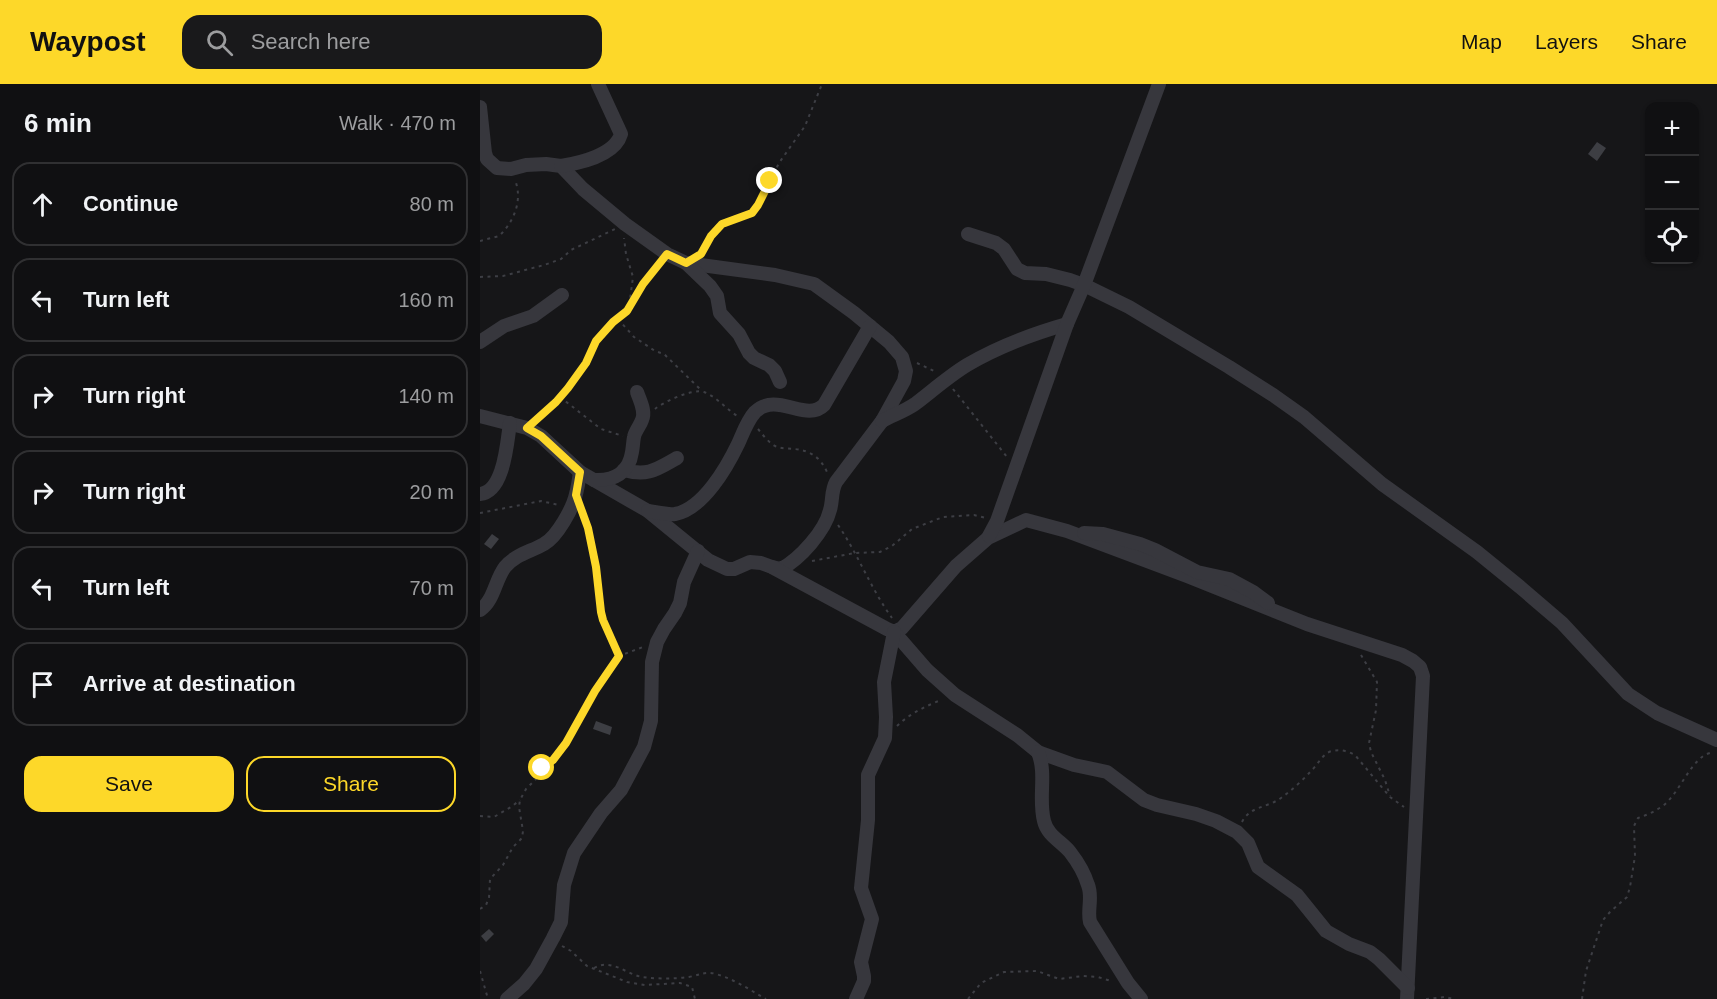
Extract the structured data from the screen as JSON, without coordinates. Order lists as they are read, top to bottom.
{
  "page": {
    "header": "Waypost",
    "search": "Search here",
    "nav": ["Map", "Layers", "Share"],
    "heading": ["6 min", "Walk · 470 m"],
    "map_buttons": ["+", "−"],
    "list": [
      ["Continue", "80 m"],
      ["Turn left", "160 m"],
      ["Turn right", "140 m"],
      ["Turn right", "20 m"],
      ["Turn left", "70 m"],
      "Arrive at destination"
    ],
    "buttons": ["Save", "Share"]
  }
}
